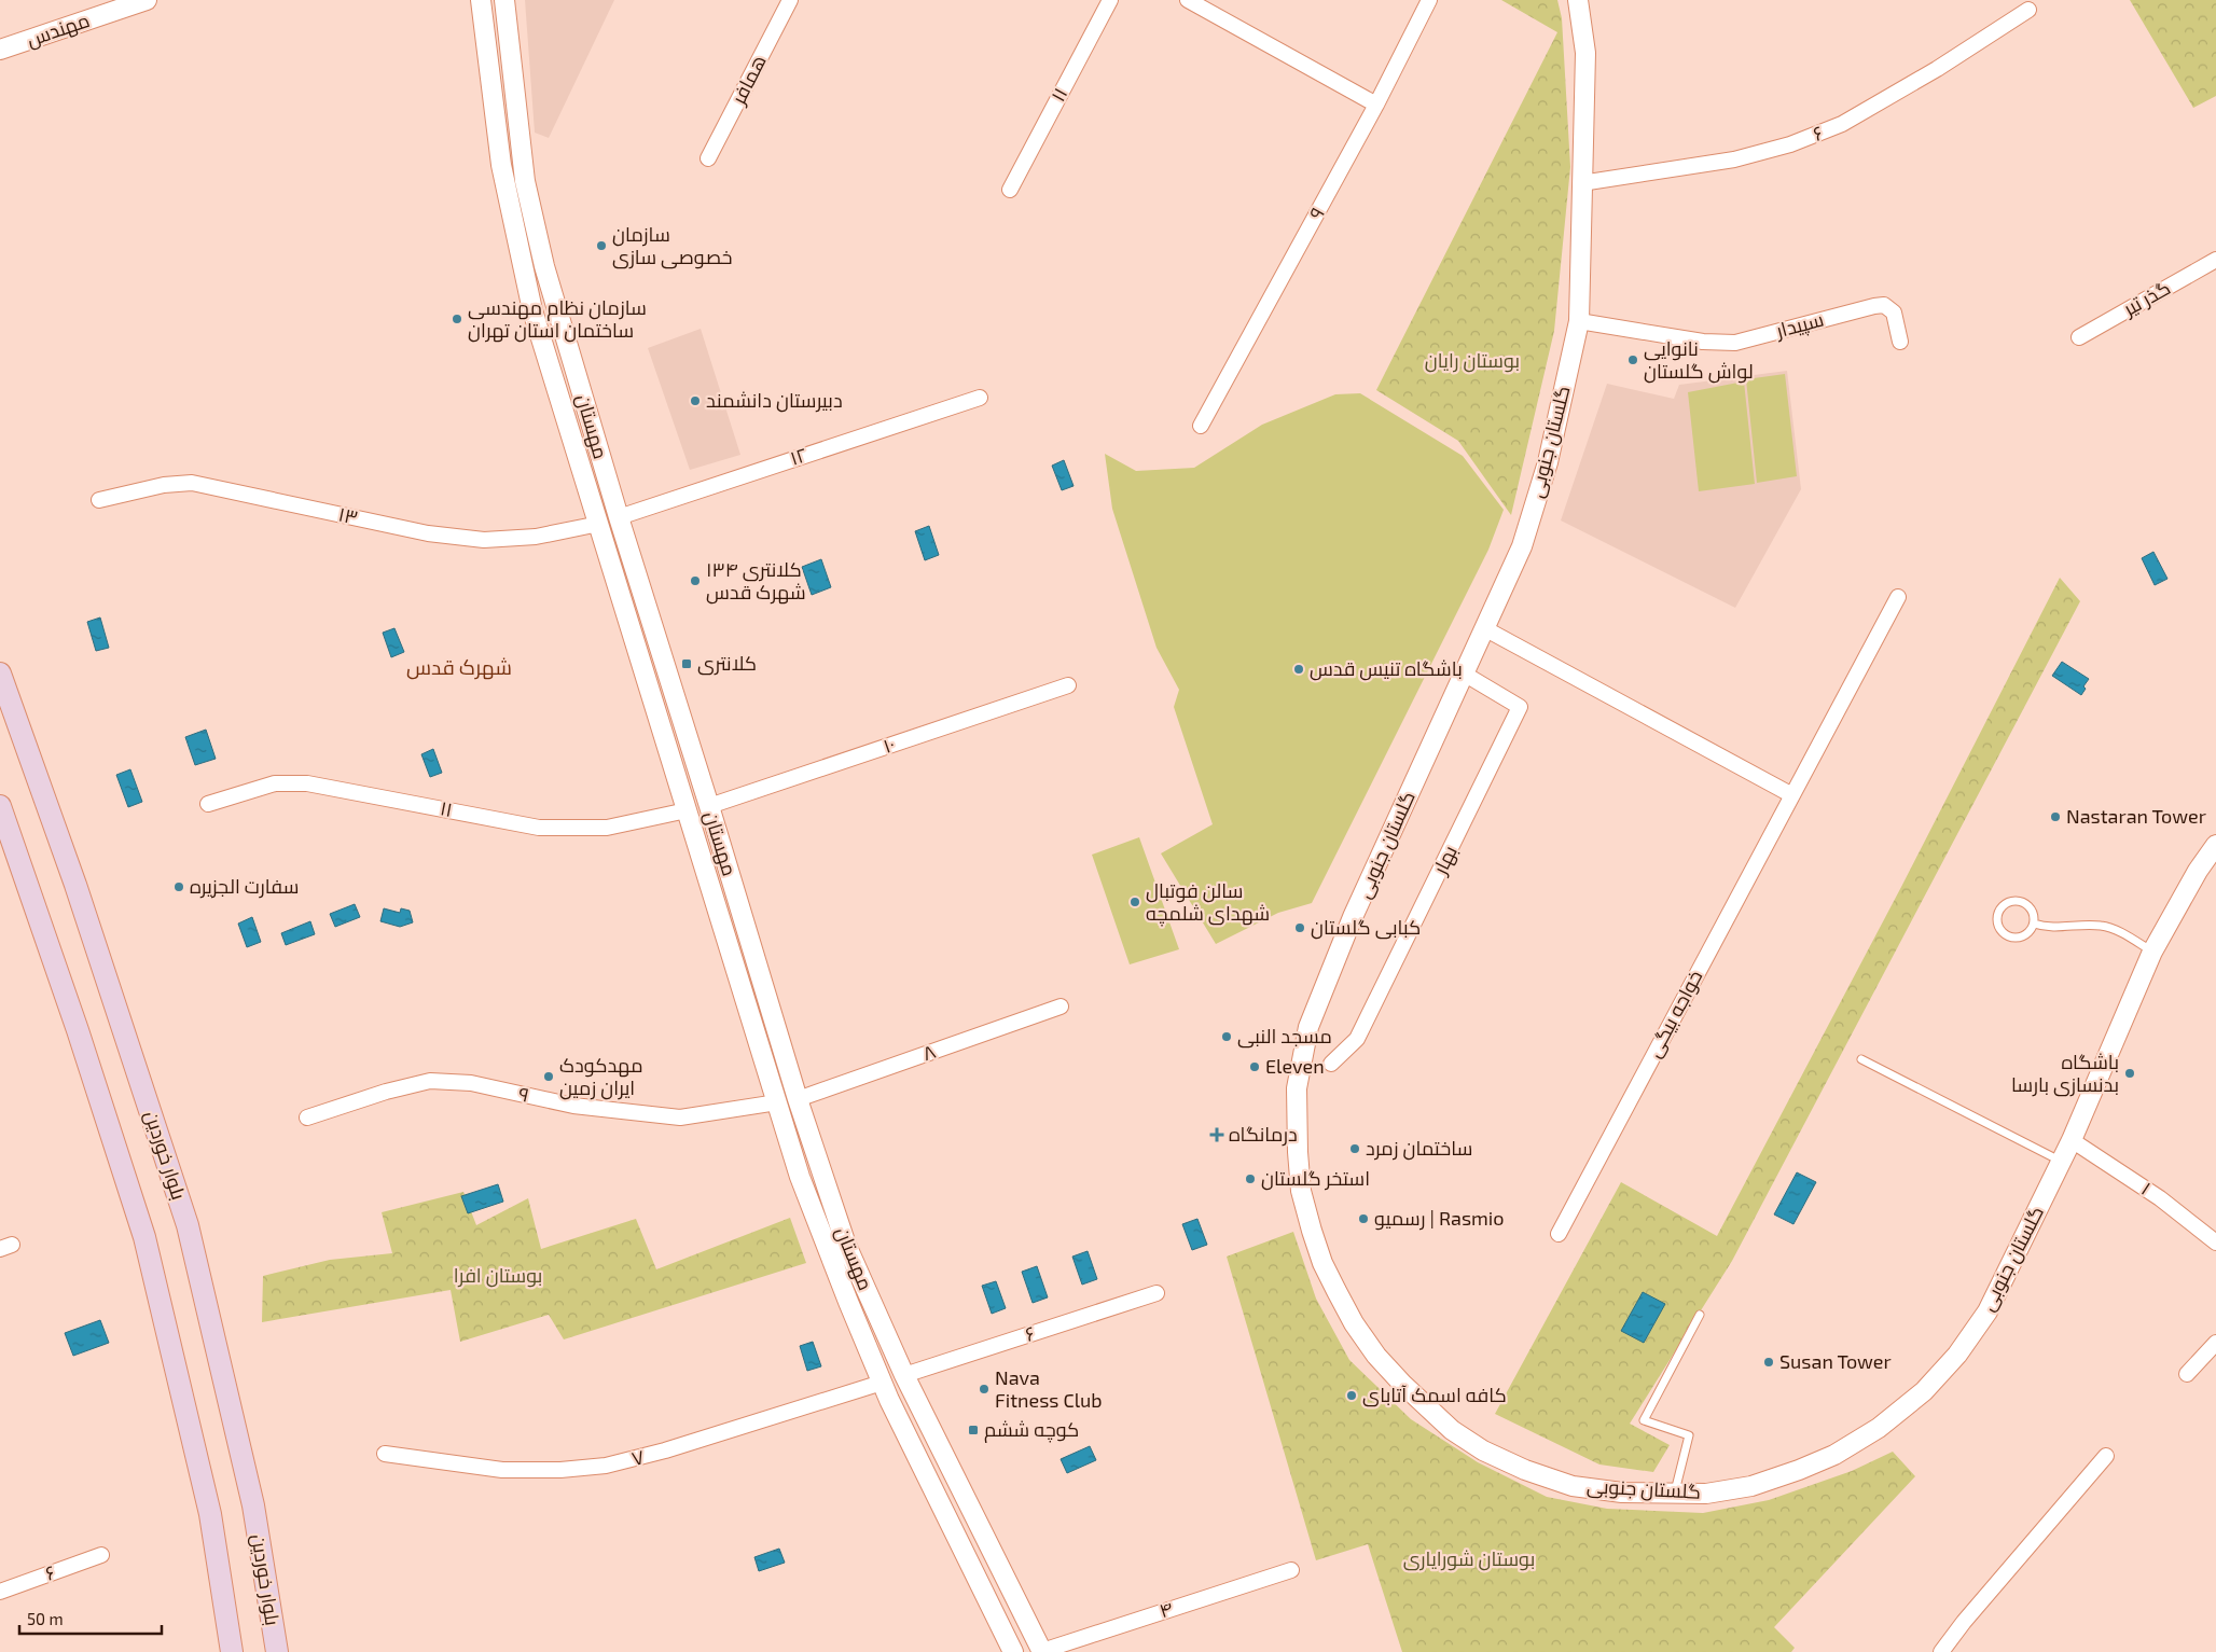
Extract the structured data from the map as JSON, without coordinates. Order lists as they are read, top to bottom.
{
  "streets": {
    "main road": ["بلوار خوردین"],
    "street": [
      "مهندس",
      "همافر",
      "۱۱",
      "۶",
      "۹",
      "گذر تیر",
      "سپیدار",
      "مهستان",
      "گلستان جنوبی",
      "۱۲",
      "۱۳",
      "۱۰",
      "بهار",
      "خواجه بیگی",
      "۸",
      "۱",
      "۷",
      "۴"
    ]
  },
  "crossings": [
    ["۶", "مهستان"],
    ["۶", "گلستان جنوبی"],
    ["سپیدار", "گلستان جنوبی"],
    ["مهستان", "۱۲"],
    ["مهستان", "۱۰"],
    ["مهستان", "۸"],
    ["مهستان", "۴"],
    ["گلستان جنوبی", "بهار"],
    ["گلستان جنوبی", "۱"]
  ],
  "districts": ["شهرک قدس"],
  "parks": ["بوستان رایان", "بوستان افرا", "بوستان شورایاری"],
  "places": {
    "other": [
      "سازمان خصوصی سازی",
      "سازمان نظام مهندسی ساختمان استان تهران",
      "نانوایی لواش گلستان",
      "دبیرستان دانشمند",
      "کلانتری ۱۳۴ شهرک قدس",
      "باشگاه تنیس قدس",
      "Nastaran Tower",
      "سفارت الجزیره",
      "سالن فوتبال شهدای شلمچه",
      "کبابی گلستان",
      "مسجد النبی",
      "Eleven",
      "باشگاه بدنسازی بارسا",
      "مهدکودک ایران زمین",
      "ساختمان زمرد",
      "استخر گلستان",
      "رسمیو | Rasmio",
      "Susan Tower",
      "Nava Fitness Club",
      "کافه اسمک آتابای"
    ],
    "transit": ["کلانتری", "کوچه ششم"],
    "health": ["درمانگاه"]
  },
  "scale_bar": "50 m"
}
